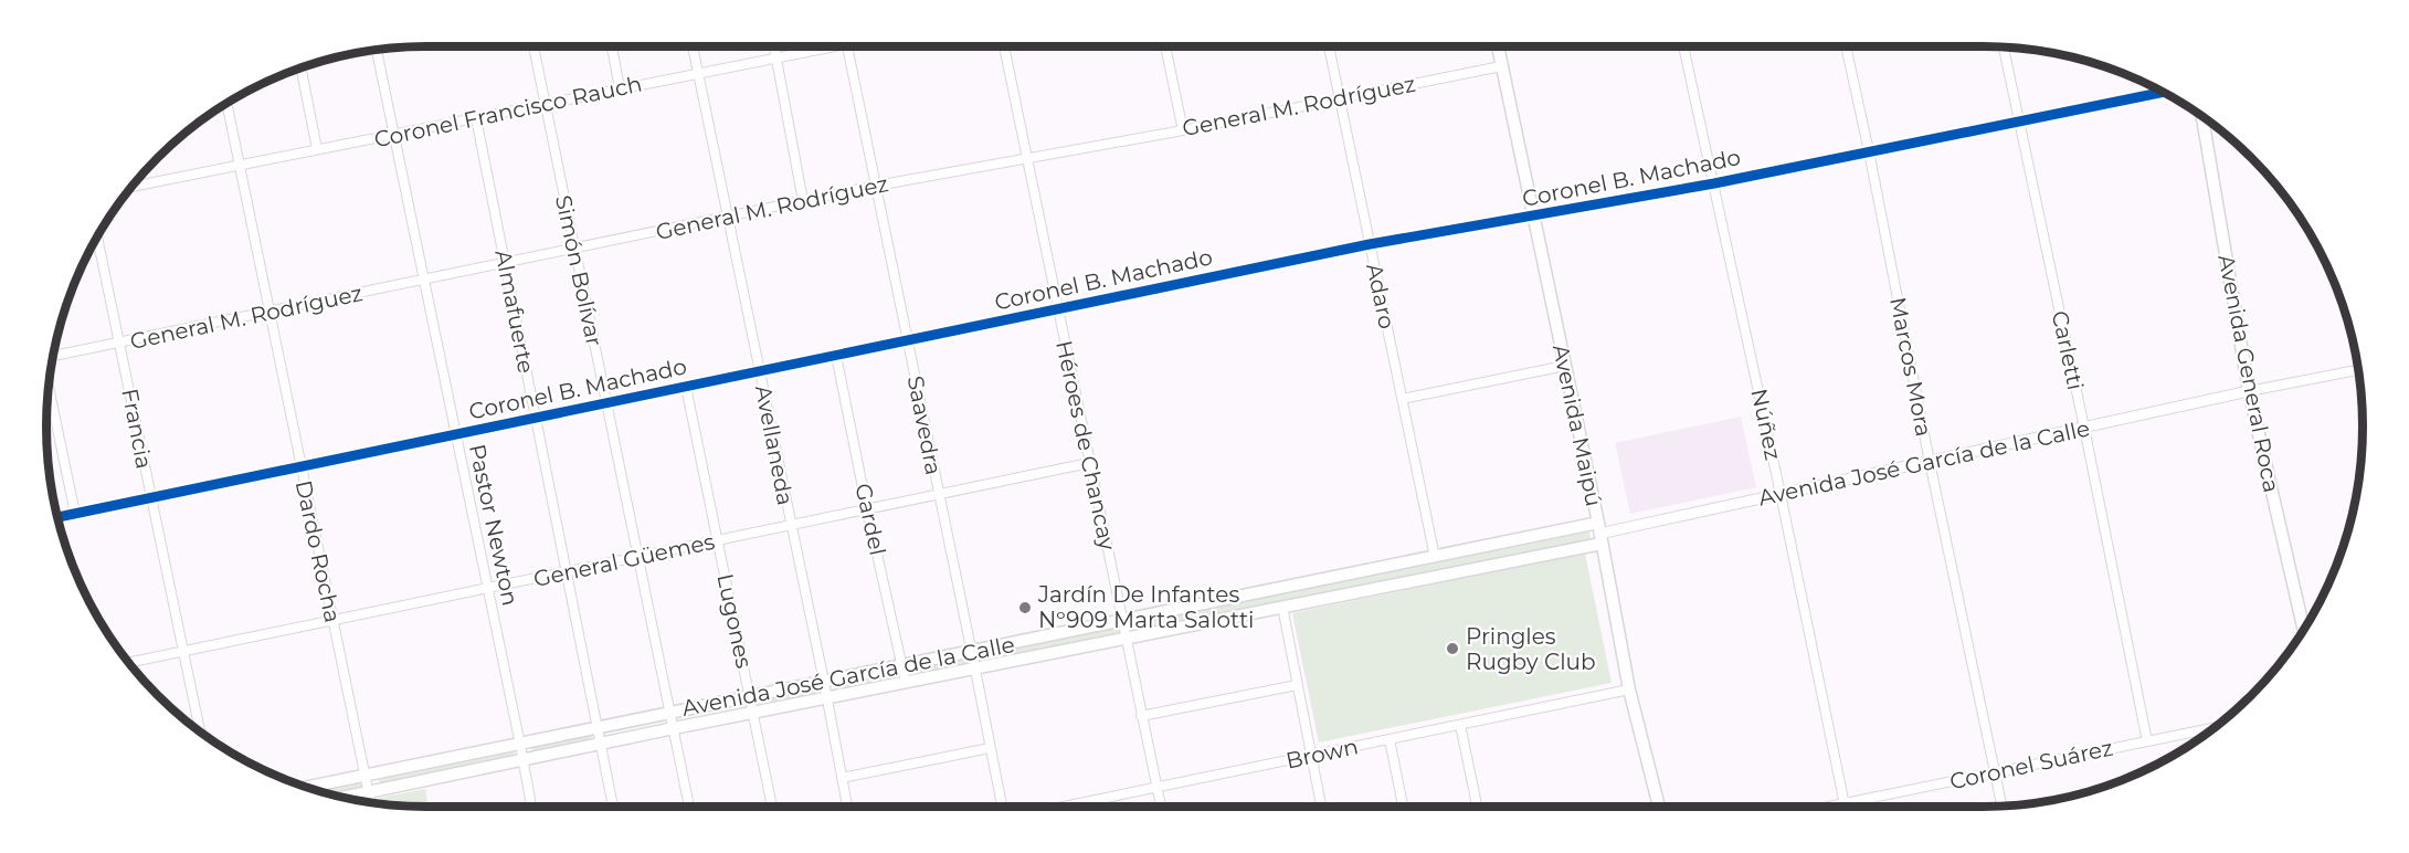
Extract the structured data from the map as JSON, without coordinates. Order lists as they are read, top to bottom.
{
  "streets": {
    "main road": ["Avenida General Roca", "Avenida Maipú", "Avenida José García de la Calle"],
    "street": [
      "General M. Rodríguez",
      "Coronel Francisco Rauch",
      "Coronel B. Machado",
      "Simón Bolívar",
      "Adaro",
      "Almafuerte",
      "Carletti",
      "Marcos Mora",
      "Núñez",
      "Saavedra",
      "Francia",
      "Avellaneda",
      "Héroes de Chancay",
      "Gardel",
      "Pastor Newton",
      "Dardo Rocha",
      "General Güemes",
      "Lugones",
      "Brown",
      "Coronel Suárez"
    ]
  },
  "crossings": [
    ["General M. Rodríguez", "Simón Bolívar"],
    ["General M. Rodríguez", "Adaro"],
    ["General M. Rodríguez", "Almafuerte"],
    ["General M. Rodríguez", "Saavedra"],
    ["General M. Rodríguez", "Avenida Maipú"],
    ["General M. Rodríguez", "Francia"],
    ["General M. Rodríguez", "Avellaneda"],
    ["General M. Rodríguez", "Héroes de Chancay"],
    ["General M. Rodríguez", "Pastor Newton"],
    ["General M. Rodríguez", "Dardo Rocha"],
    ["Coronel Francisco Rauch", "Simón Bolívar"],
    ["Coronel Francisco Rauch", "Almafuerte"],
    ["Coronel Francisco Rauch", "Avellaneda"],
    ["Coronel Francisco Rauch", "Pastor Newton"],
    ["Coronel Francisco Rauch", "Dardo Rocha"],
    ["Coronel B. Machado", "Simón Bolívar"],
    ["Coronel B. Machado", "Adaro"],
    ["Coronel B. Machado", "Almafuerte"],
    ["Coronel B. Machado", "Carletti"],
    ["Coronel B. Machado", "Marcos Mora"],
    ["Coronel B. Machado", "Núñez"],
    ["Coronel B. Machado", "Saavedra"],
    ["Coronel B. Machado", "Avenida Maipú"],
    ["Coronel B. Machado", "Francia"],
    ["Coronel B. Machado", "Avellaneda"],
    ["Coronel B. Machado", "Héroes de Chancay"],
    ["Coronel B. Machado", "Gardel"],
    ["Coronel B. Machado", "Pastor Newton"],
    ["Coronel B. Machado", "Dardo Rocha"],
    ["Coronel B. Machado", "Lugones"],
    ["Simón Bolívar", "Avenida José García de la Calle"],
    ["Simón Bolívar", "General Güemes"],
    ["Adaro", "Avenida José García de la Calle"],
    ["Almafuerte", "Avenida José García de la Calle"],
    ["Almafuerte", "General Güemes"],
    ["Carletti", "Avenida José García de la Calle"],
    ["Carletti", "Coronel Suárez"],
    ["Marcos Mora", "Avenida José García de la Calle"],
    ["Marcos Mora", "Coronel Suárez"],
    ["Avenida General Roca", "Avenida José García de la Calle"],
    ["Núñez", "Avenida José García de la Calle"],
    ["Núñez", "Coronel Suárez"],
    ["Saavedra", "Avenida José García de la Calle"],
    ["Saavedra", "General Güemes"],
    ["Avenida Maipú", "Avenida José García de la Calle"],
    ["Avenida Maipú", "Brown"],
    ["Francia", "General Güemes"],
    ["Avellaneda", "Avenida José García de la Calle"],
    ["Avellaneda", "General Güemes"],
    ["Héroes de Chancay", "Avenida José García de la Calle"],
    ["Héroes de Chancay", "General Güemes"],
    ["Héroes de Chancay", "Brown"],
    ["Avenida José García de la Calle", "Gardel"],
    ["Avenida José García de la Calle", "Pastor Newton"],
    ["Avenida José García de la Calle", "Dardo Rocha"],
    ["Avenida José García de la Calle", "Lugones"],
    ["Gardel", "General Güemes"],
    ["Pastor Newton", "General Güemes"],
    ["Dardo Rocha", "General Güemes"],
    ["General Güemes", "Lugones"]
  ],
  "places": ["Jardín De Infantes Nº909 Marta Salotti", "Pringles Rugby Club"]
}
